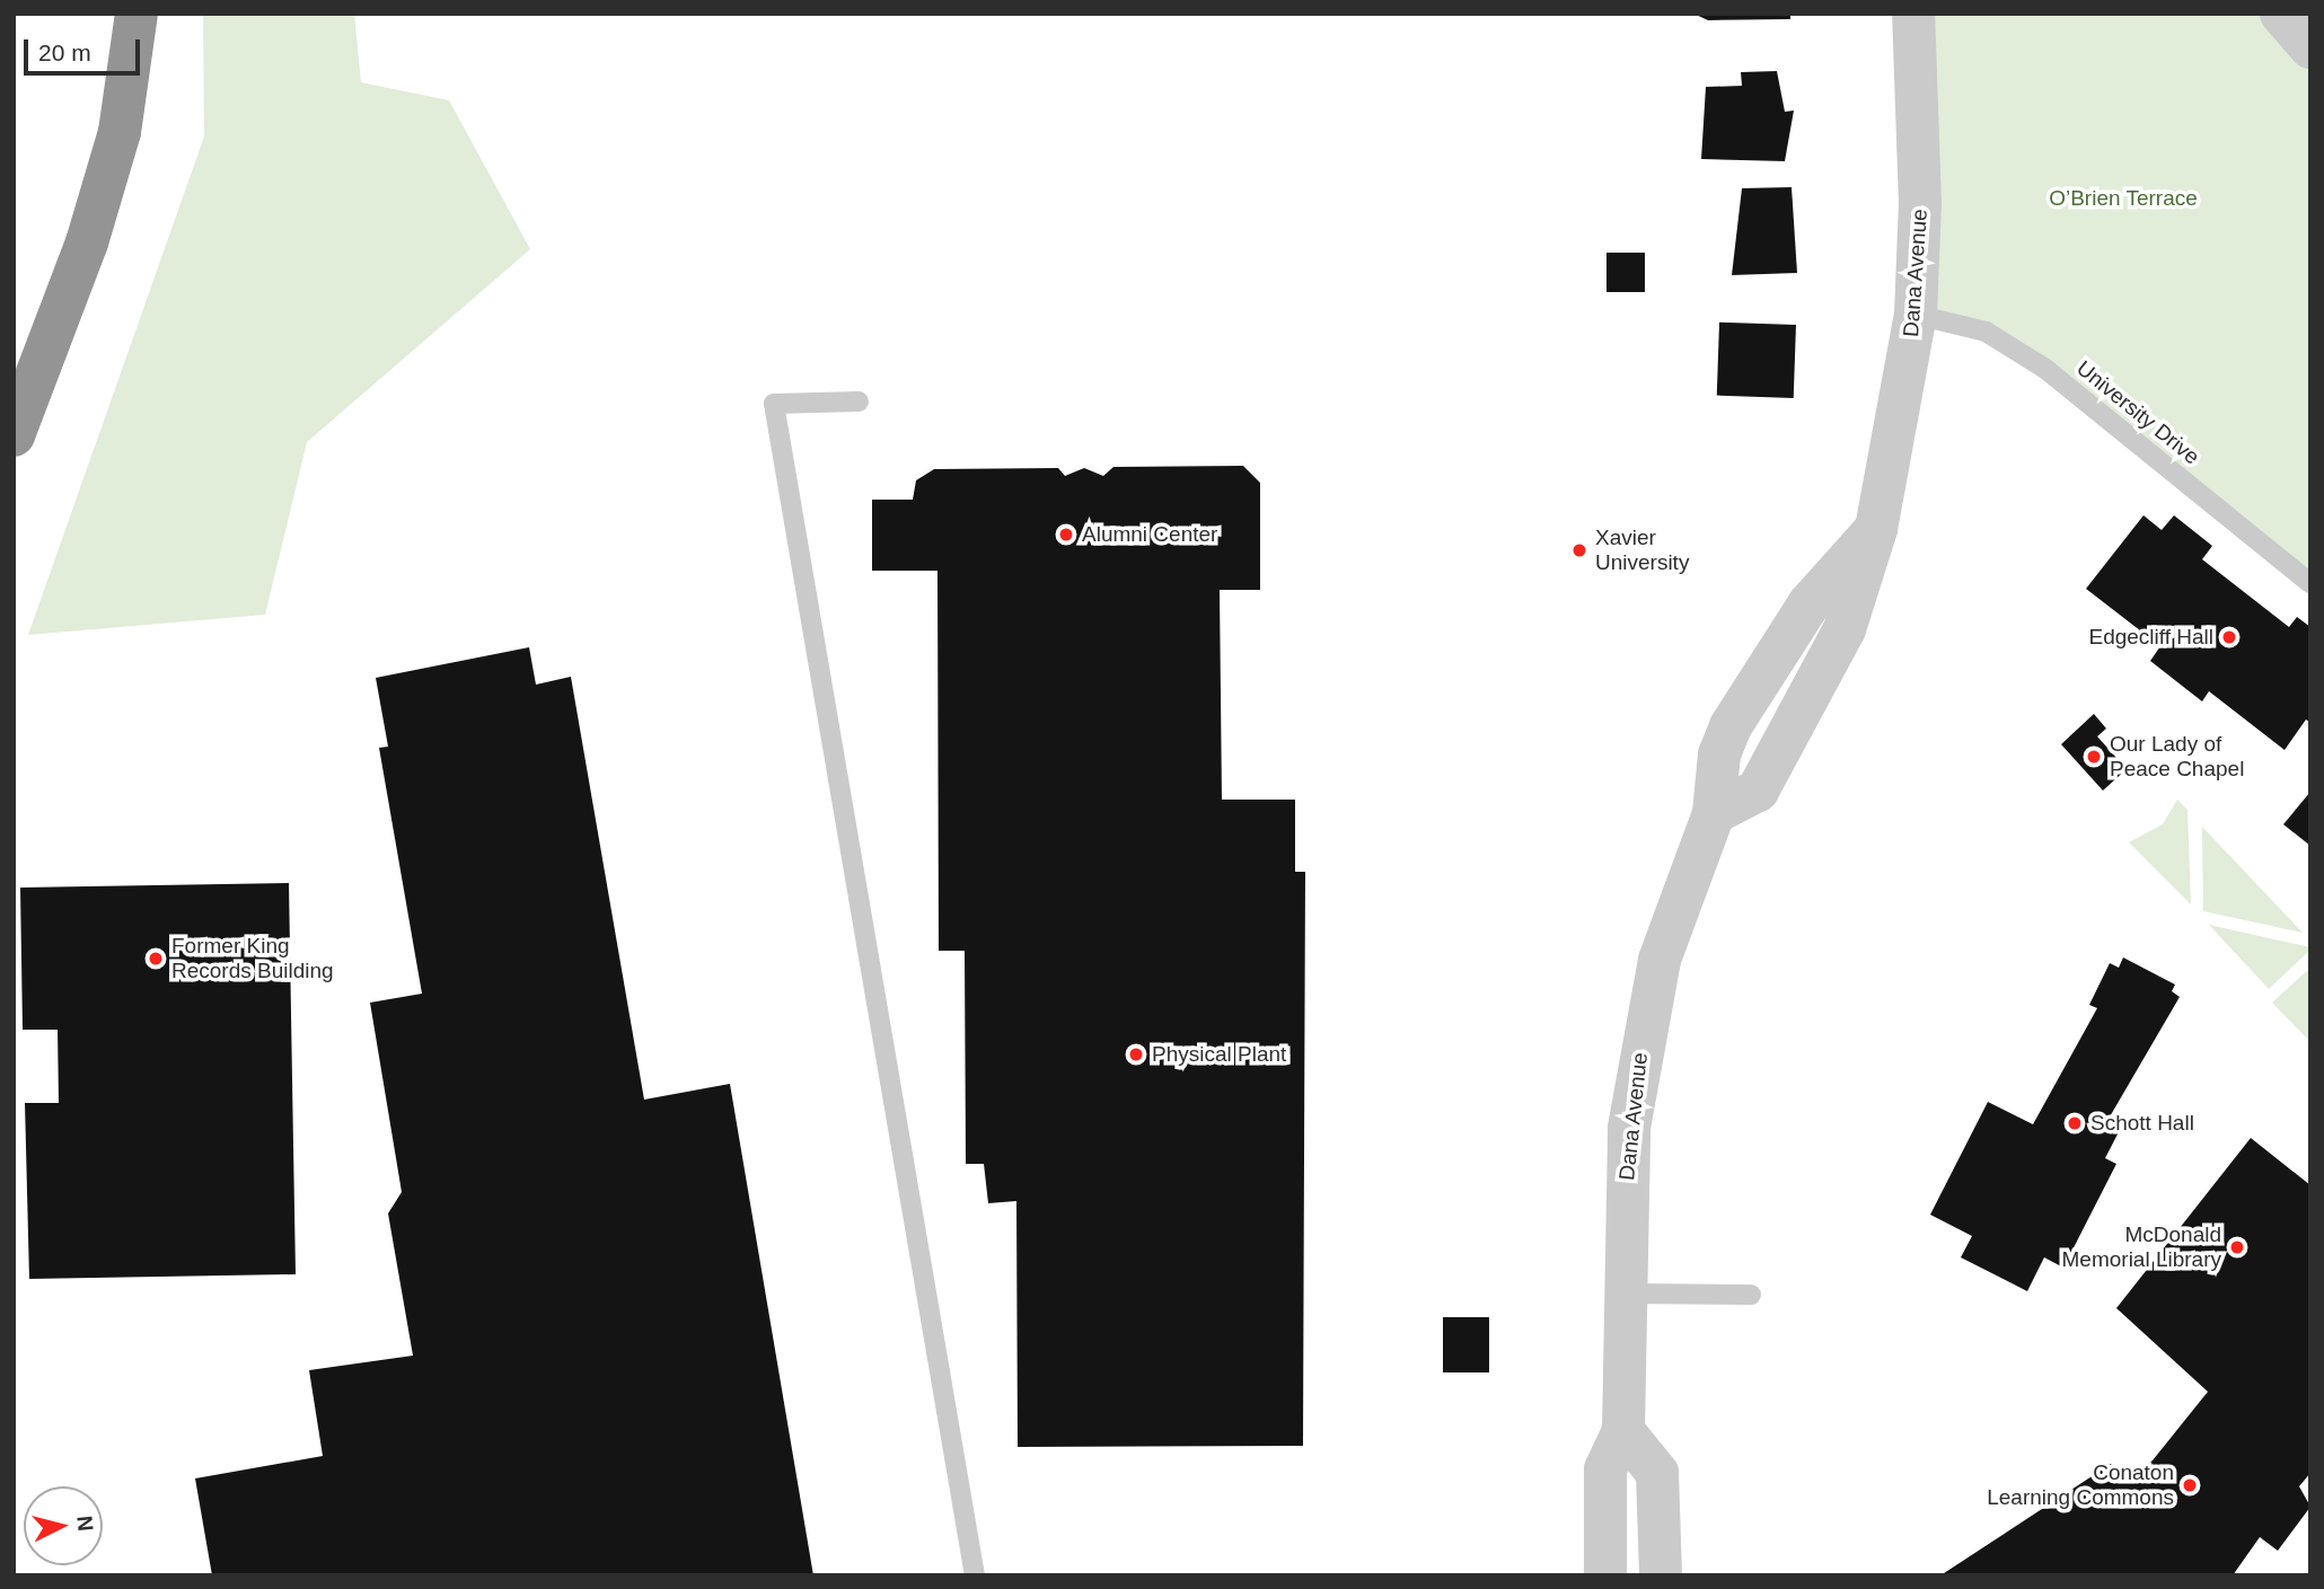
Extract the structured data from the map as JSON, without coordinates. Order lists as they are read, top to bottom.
{
  "streets": {
    "street": ["Dana Avenue"],
    "lane": ["University Drive"]
  },
  "crossings": [
    ["Dana Avenue", "University Drive"]
  ],
  "parks": ["O’Brien Terrace"],
  "places": [
    "Alumni Center",
    "Xavier University",
    "Edgecliff Hall",
    "Our Lady of Peace Chapel",
    "Former King Records Building",
    "Physical Plant",
    "Schott Hall",
    "McDonald Memorial Library",
    "Conaton Learning Commons"
  ],
  "scale_bar": "20 m",
  "north": "right"
}
